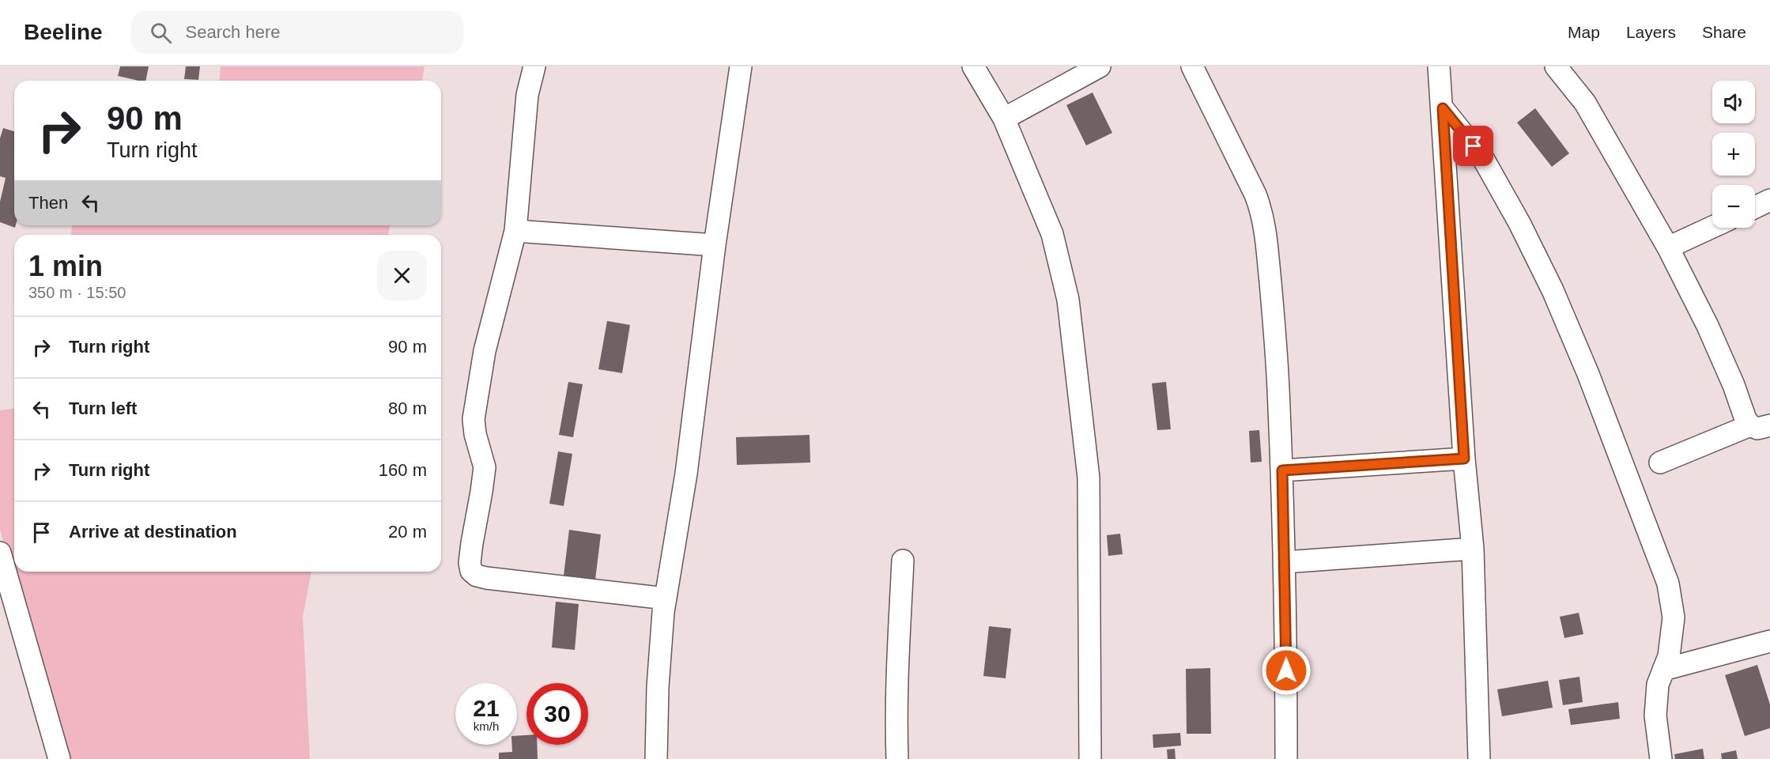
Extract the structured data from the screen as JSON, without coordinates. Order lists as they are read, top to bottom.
{
  "page": {
    "header": "Beeline",
    "search": "Search here",
    "nav": ["Map", "Layers", "Share"],
    "map_buttons": ["+", "−"],
    "turn": ["90 m", "Turn right"],
    "then": "Then",
    "heading": ["1 min", "350 m · 15:50"],
    "list": [
      {
        "name": "Turn right",
        "value": "90 m"
      },
      {
        "name": "Turn left",
        "value": "80 m"
      },
      {
        "name": "Turn right",
        "value": "160 m"
      },
      {
        "name": "Arrive at destination",
        "value": "20 m"
      }
    ],
    "speed": "21 km/h",
    "limit": "30"
  }
}
